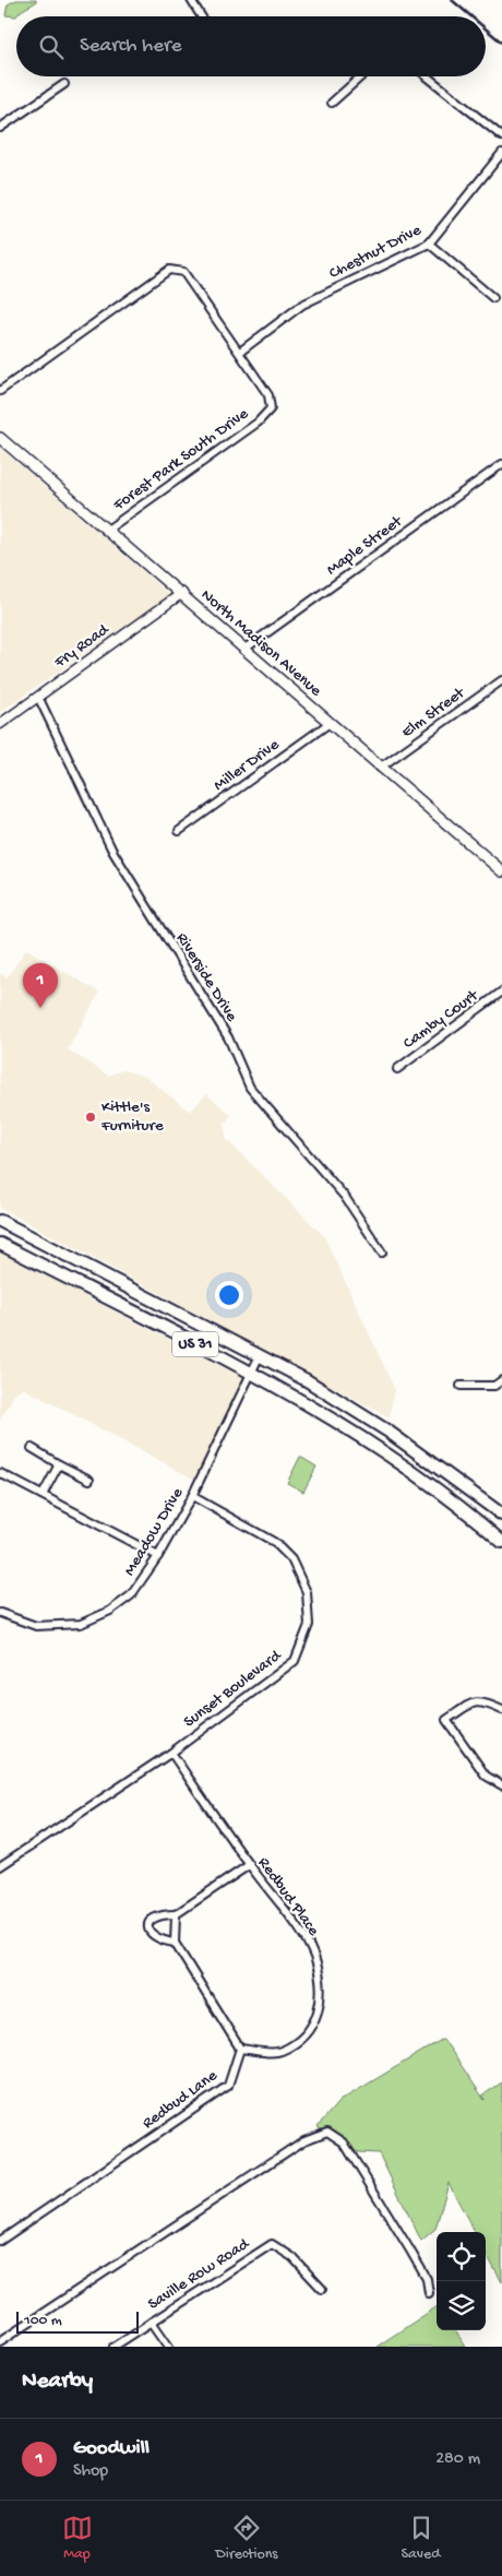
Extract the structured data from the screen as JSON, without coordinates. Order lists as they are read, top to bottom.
{
  "streets": {
    "main road": ["North Madison Avenue", "US 31"],
    "street": [
      "Chestnut Drive",
      "Forest Park South Drive",
      "Maple Street",
      "Fry Road",
      "Elm Street",
      "Miller Drive",
      "Riverside Drive",
      "Camby Court",
      "Meadow Drive",
      "Sunset Boulevard",
      "Redbud Place",
      "Redbud Lane",
      "Saville Row Road"
    ]
  },
  "crossings": [
    ["Chestnut Drive", "Forest Park South Drive"],
    ["Forest Park South Drive", "North Madison Avenue"],
    ["Maple Street", "North Madison Avenue"],
    ["North Madison Avenue", "Fry Road"],
    ["North Madison Avenue", "Elm Street"],
    ["North Madison Avenue", "Miller Drive"],
    ["Fry Road", "Riverside Drive"],
    ["US 31", "Meadow Drive"],
    ["Meadow Drive", "Sunset Boulevard"],
    ["Sunset Boulevard", "Redbud Place"],
    ["Redbud Place", "Redbud Lane"]
  ],
  "places": ["Kittle's Furniture"],
  "scale_bar": "100 m",
  "page": {
    "search": "Search here",
    "pins": "1",
    "scale": "100 m",
    "heading": "Nearby",
    "list": [
      {
        "mark": "1",
        "name": "Goodwill",
        "note": "Shop",
        "value": "280 m"
      }
    ],
    "nav": ["Map", "Directions", "Saved"]
  }
}
